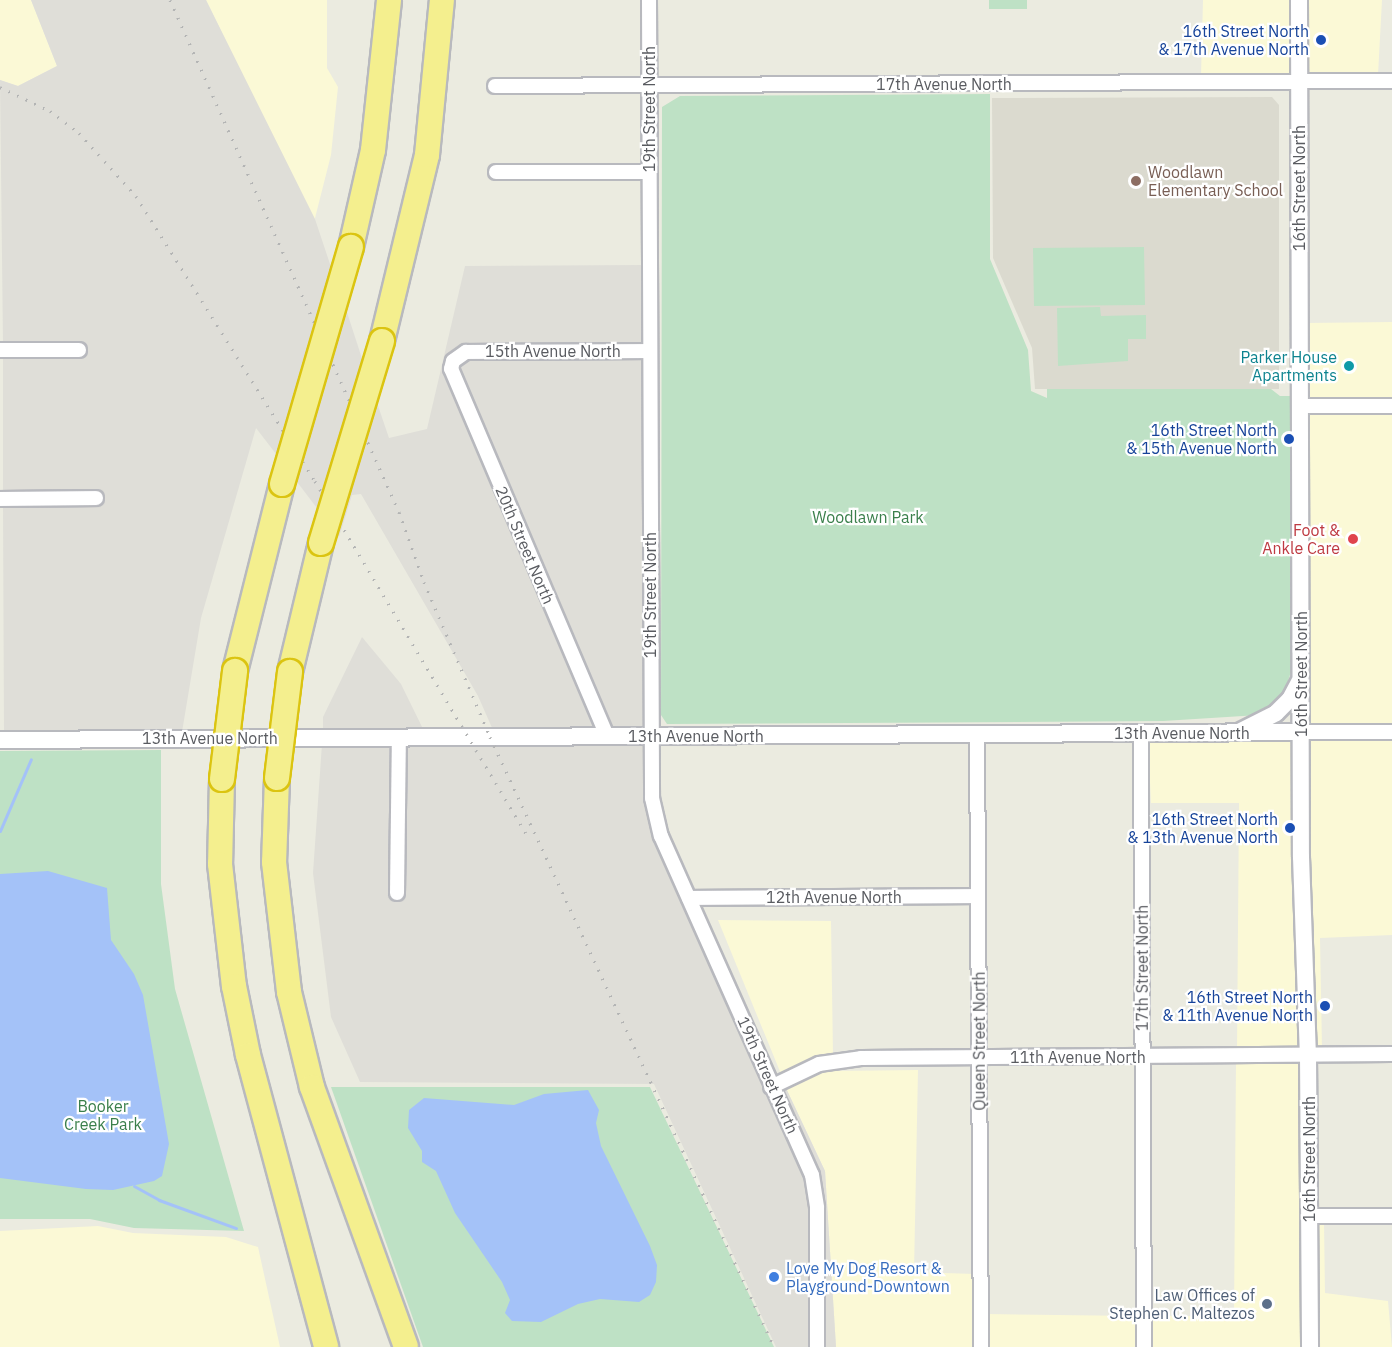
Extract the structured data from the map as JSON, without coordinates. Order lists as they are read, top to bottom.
{
  "streets": {
    "street": [
      "17th Avenue North",
      "19th Street North",
      "16th Street North",
      "15th Avenue North",
      "20th Street North",
      "13th Avenue North",
      "12th Avenue North",
      "17th Street North",
      "Queen Street North",
      "11th Avenue North"
    ]
  },
  "crossings": [
    ["17th Avenue North", "19th Street North"],
    ["17th Avenue North", "16th Street North"],
    ["19th Street North", "15th Avenue North"],
    ["19th Street North", "13th Avenue North"],
    ["19th Street North", "12th Avenue North"],
    ["19th Street North", "11th Avenue North"],
    ["16th Street North", "13th Avenue North"],
    ["16th Street North", "11th Avenue North"],
    ["15th Avenue North", "20th Street North"],
    ["20th Street North", "13th Avenue North"],
    ["13th Avenue North", "17th Street North"],
    ["13th Avenue North", "Queen Street North"],
    ["12th Avenue North", "Queen Street North"],
    ["17th Street North", "11th Avenue North"],
    ["Queen Street North", "11th Avenue North"]
  ],
  "parks": ["Woodlawn Park", "Booker Creek Park"],
  "places": [
    "16th Street North & 17th Avenue North",
    "Woodlawn Elementary School",
    "Parker House Apartments",
    "16th Street North & 15th Avenue North",
    "Foot & Ankle Care",
    "16th Street North & 13th Avenue North",
    "16th Street North & 11th Avenue North",
    "Love My Dog Resort & Playground-Downtown",
    "Law Offices of Stephen C. Maltezos"
  ]
}
